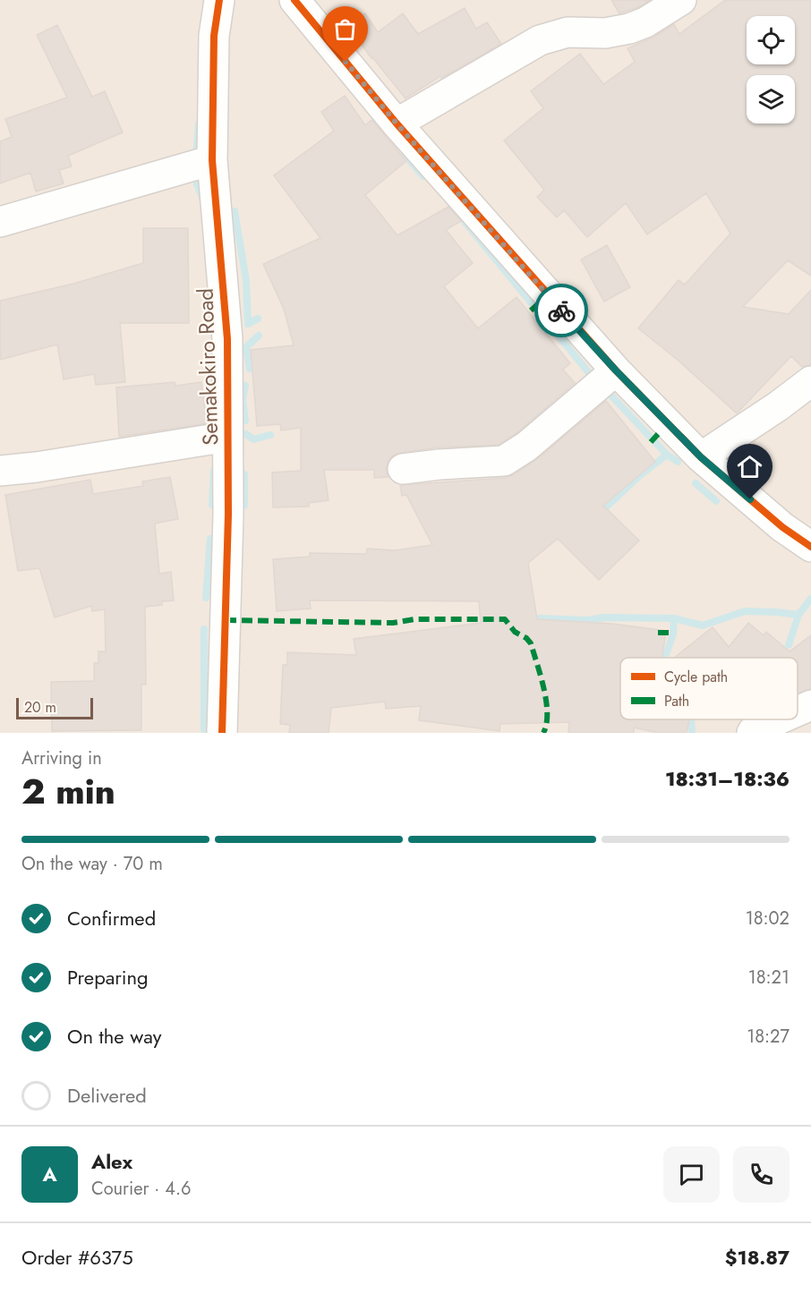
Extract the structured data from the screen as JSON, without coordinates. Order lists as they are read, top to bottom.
{
  "streets": {
    "street": ["Semakokiro Road"]
  },
  "legend": ["Cycle path", "Path"],
  "scale_bar": "20 m",
  "page": {
    "scale": "20 m",
    "heading": ["2 min", "Arriving in", "18:31–18:36"],
    "panel": [
      "Alex",
      "Courier · 4.6",
      "Order #6375",
      "$18.87"
    ],
    "bar": "On the way · 70 m",
    "list": [
      ["Confirmed", "18:02"],
      ["Preparing", "18:21"],
      ["On the way", "18:27"],
      "Delivered"
    ],
    "round": "A"
  }
}
